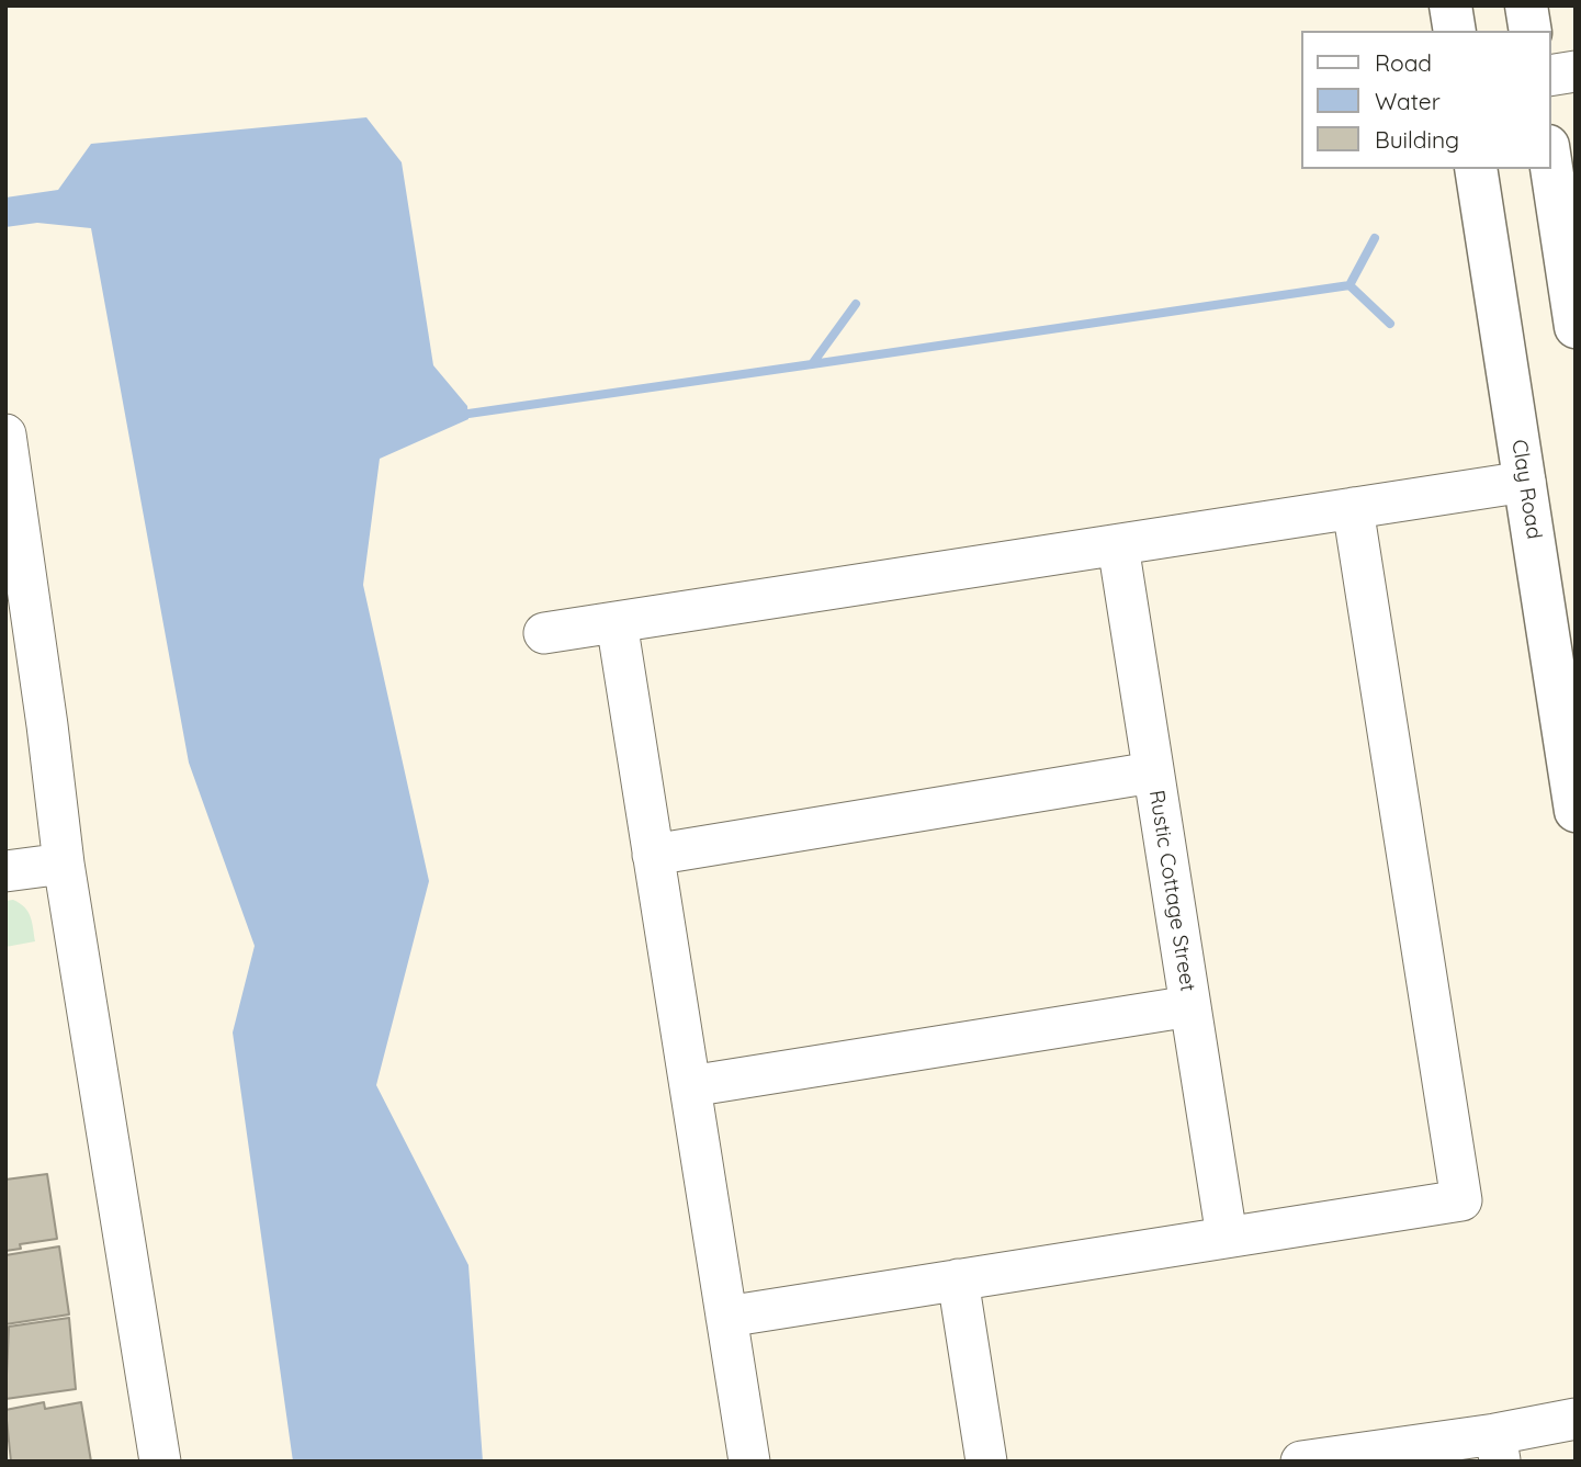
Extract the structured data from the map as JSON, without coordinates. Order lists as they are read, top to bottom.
{
  "streets": {
    "main road": ["Clay Road"],
    "street": ["Rustic Cottage Street"]
  },
  "legend": ["Road", "Water", "Building"]
}
